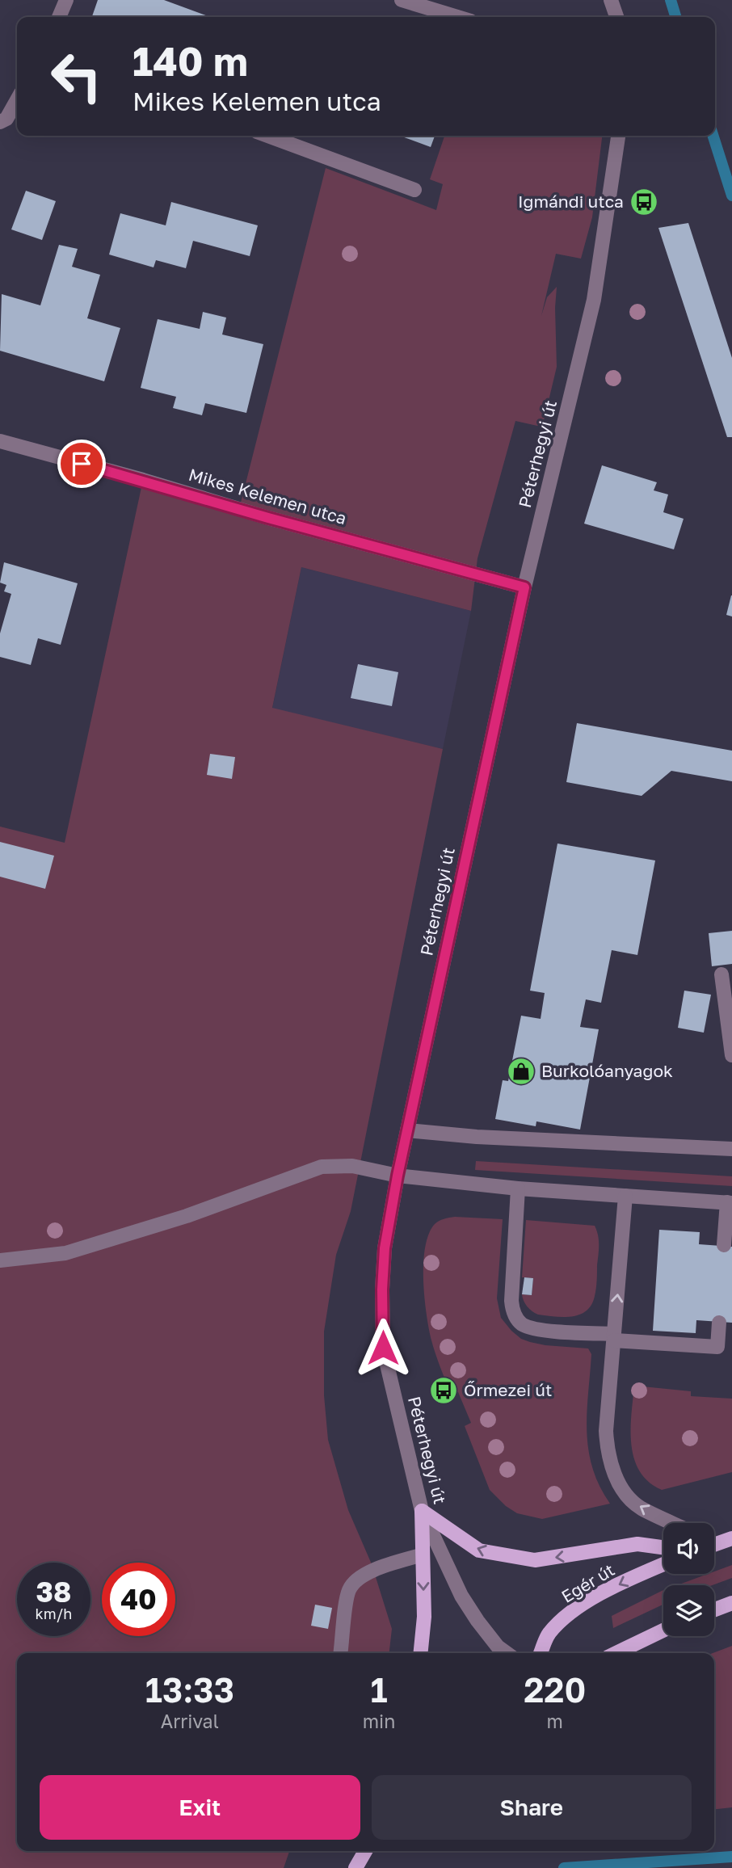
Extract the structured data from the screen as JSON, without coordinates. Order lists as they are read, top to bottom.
{
  "streets": {
    "main road": ["Egér út"],
    "street": ["Péterhegyi út", "Mikes Kelemen utca"]
  },
  "crossings": [
    ["Péterhegyi út", "Mikes Kelemen utca"]
  ],
  "places": {
    "bus stop": ["Igmándi utca", "Őrmezei út"],
    "shop": ["Burkolóanyagok"]
  },
  "page": {
    "turn": ["140 m", "Mikes Kelemen utca"],
    "speed": "38 km/h",
    "limit": "40",
    "eta": [
      "13:33",
      "Arrival",
      "1",
      "min",
      "220",
      "m"
    ],
    "buttons": ["Exit", "Share"]
  }
}
